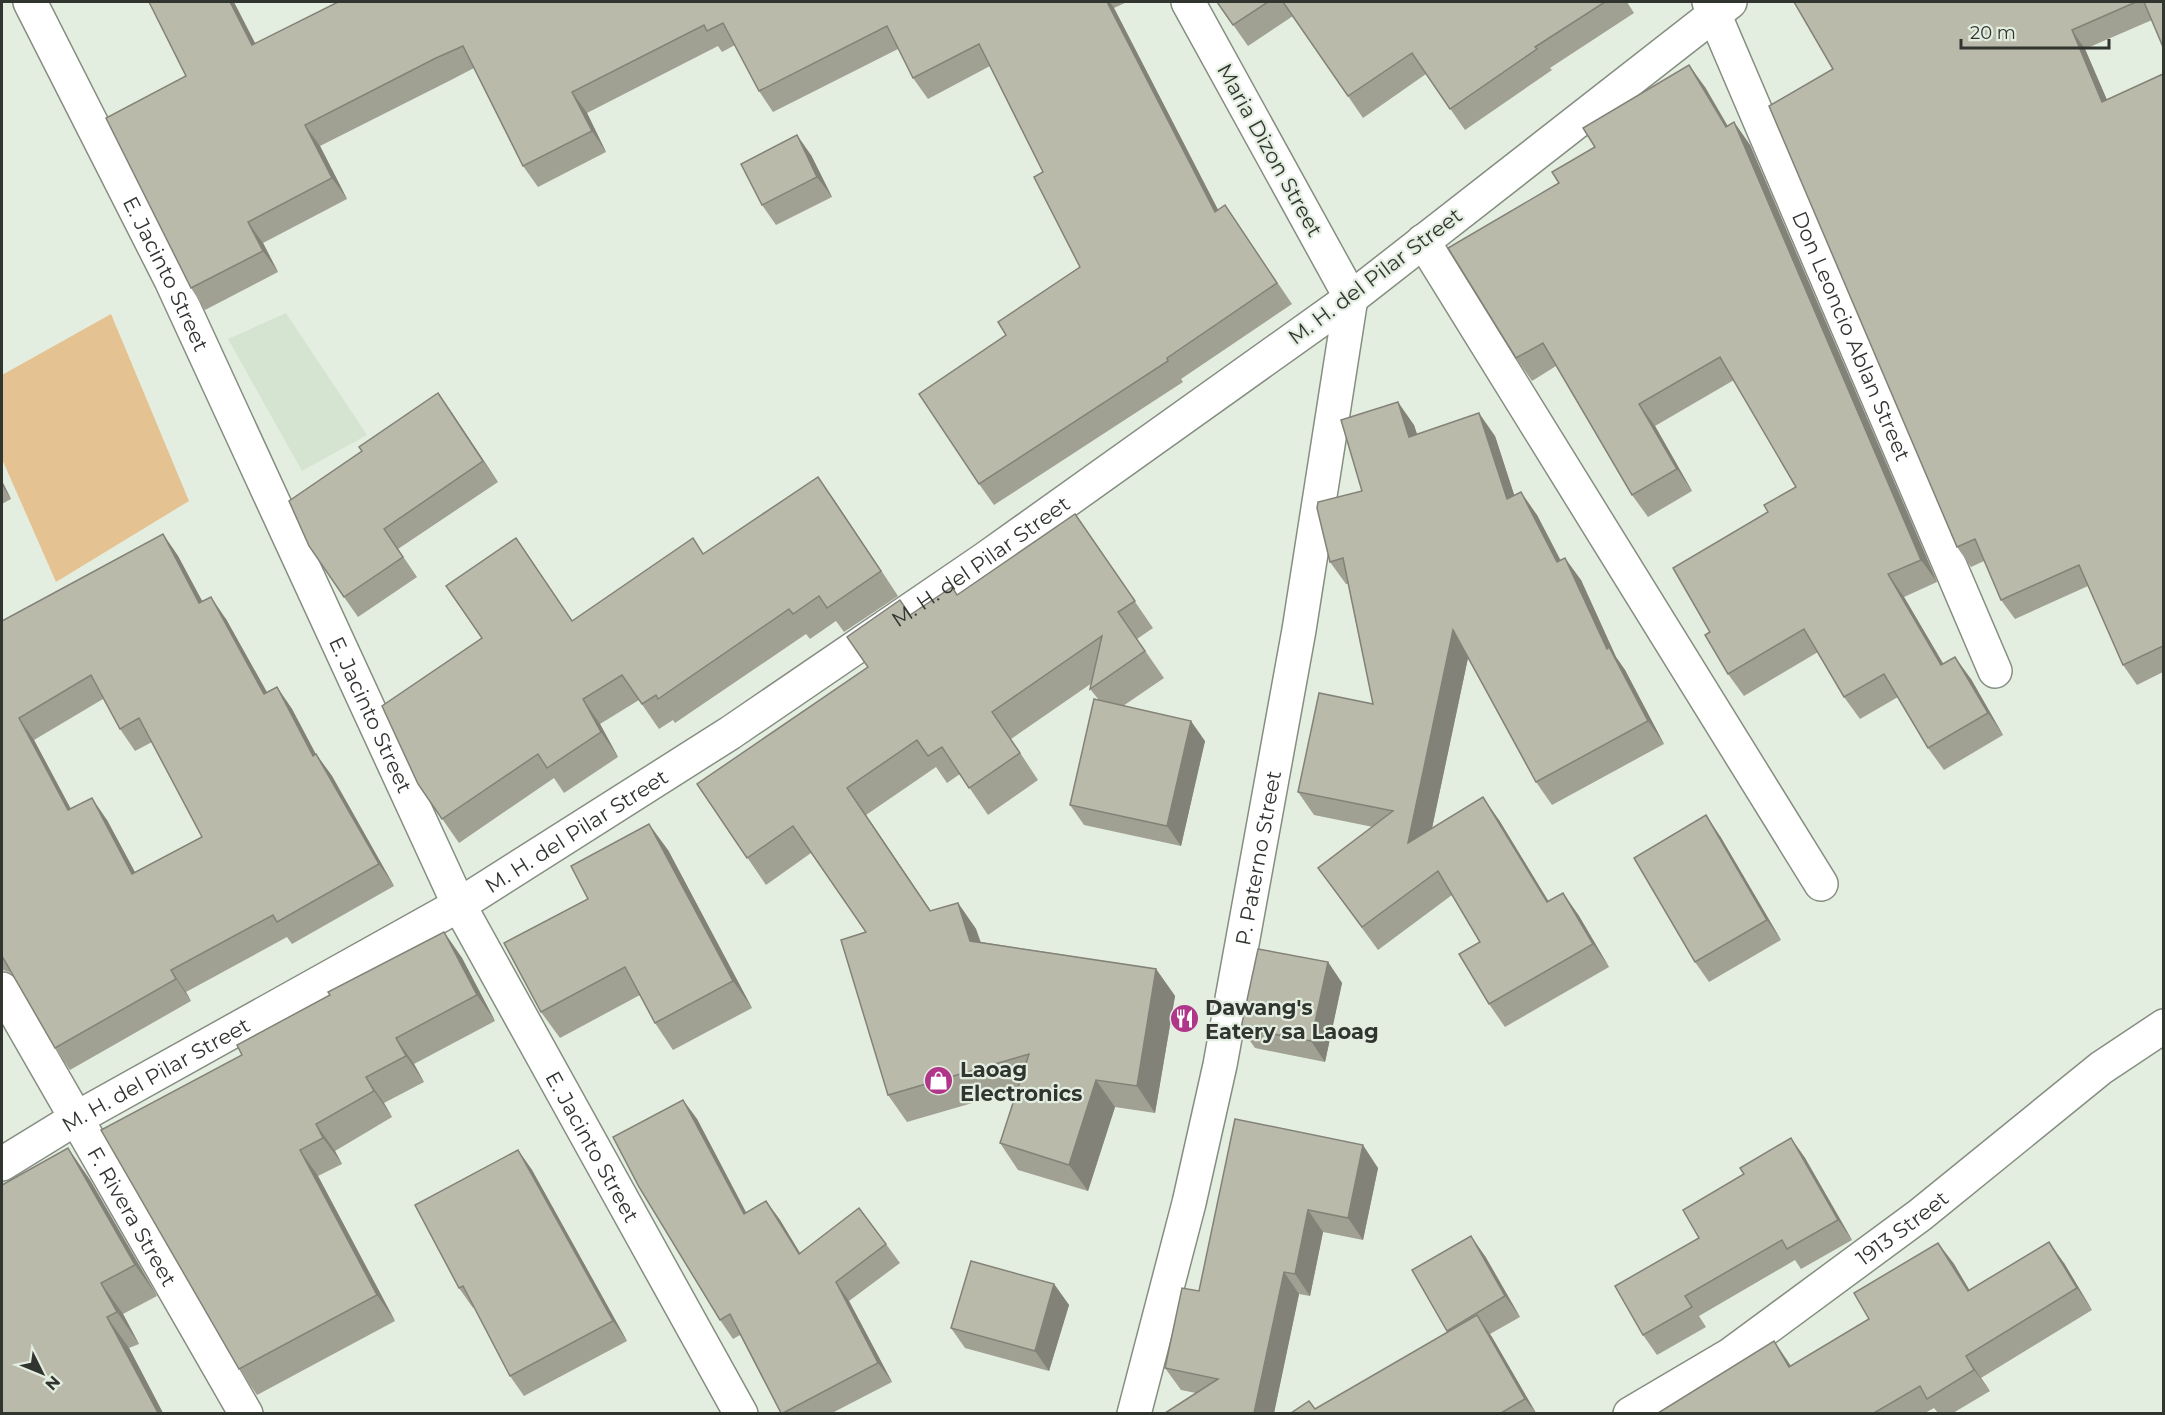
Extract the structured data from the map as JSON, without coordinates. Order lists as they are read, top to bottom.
{
  "streets": {
    "street": [
      "Maria Dizon Street",
      "E. Jacinto Street",
      "M. H. del Pilar Street",
      "Don Leoncio Ablan Street",
      "P. Paterno Street",
      "F. Rivera Street",
      "1913 Street"
    ]
  },
  "crossings": [
    ["Maria Dizon Street", "M. H. del Pilar Street"],
    ["Maria Dizon Street", "P. Paterno Street"],
    ["E. Jacinto Street", "M. H. del Pilar Street"],
    ["M. H. del Pilar Street", "Don Leoncio Ablan Street"],
    ["M. H. del Pilar Street", "P. Paterno Street"],
    ["M. H. del Pilar Street", "F. Rivera Street"]
  ],
  "places": {
    "restaurant": ["Dawang's Eatery sa Laoag"],
    "shop": ["Laoag Electronics"]
  },
  "scale_bar": "20 m",
  "north": "bottom right"
}
